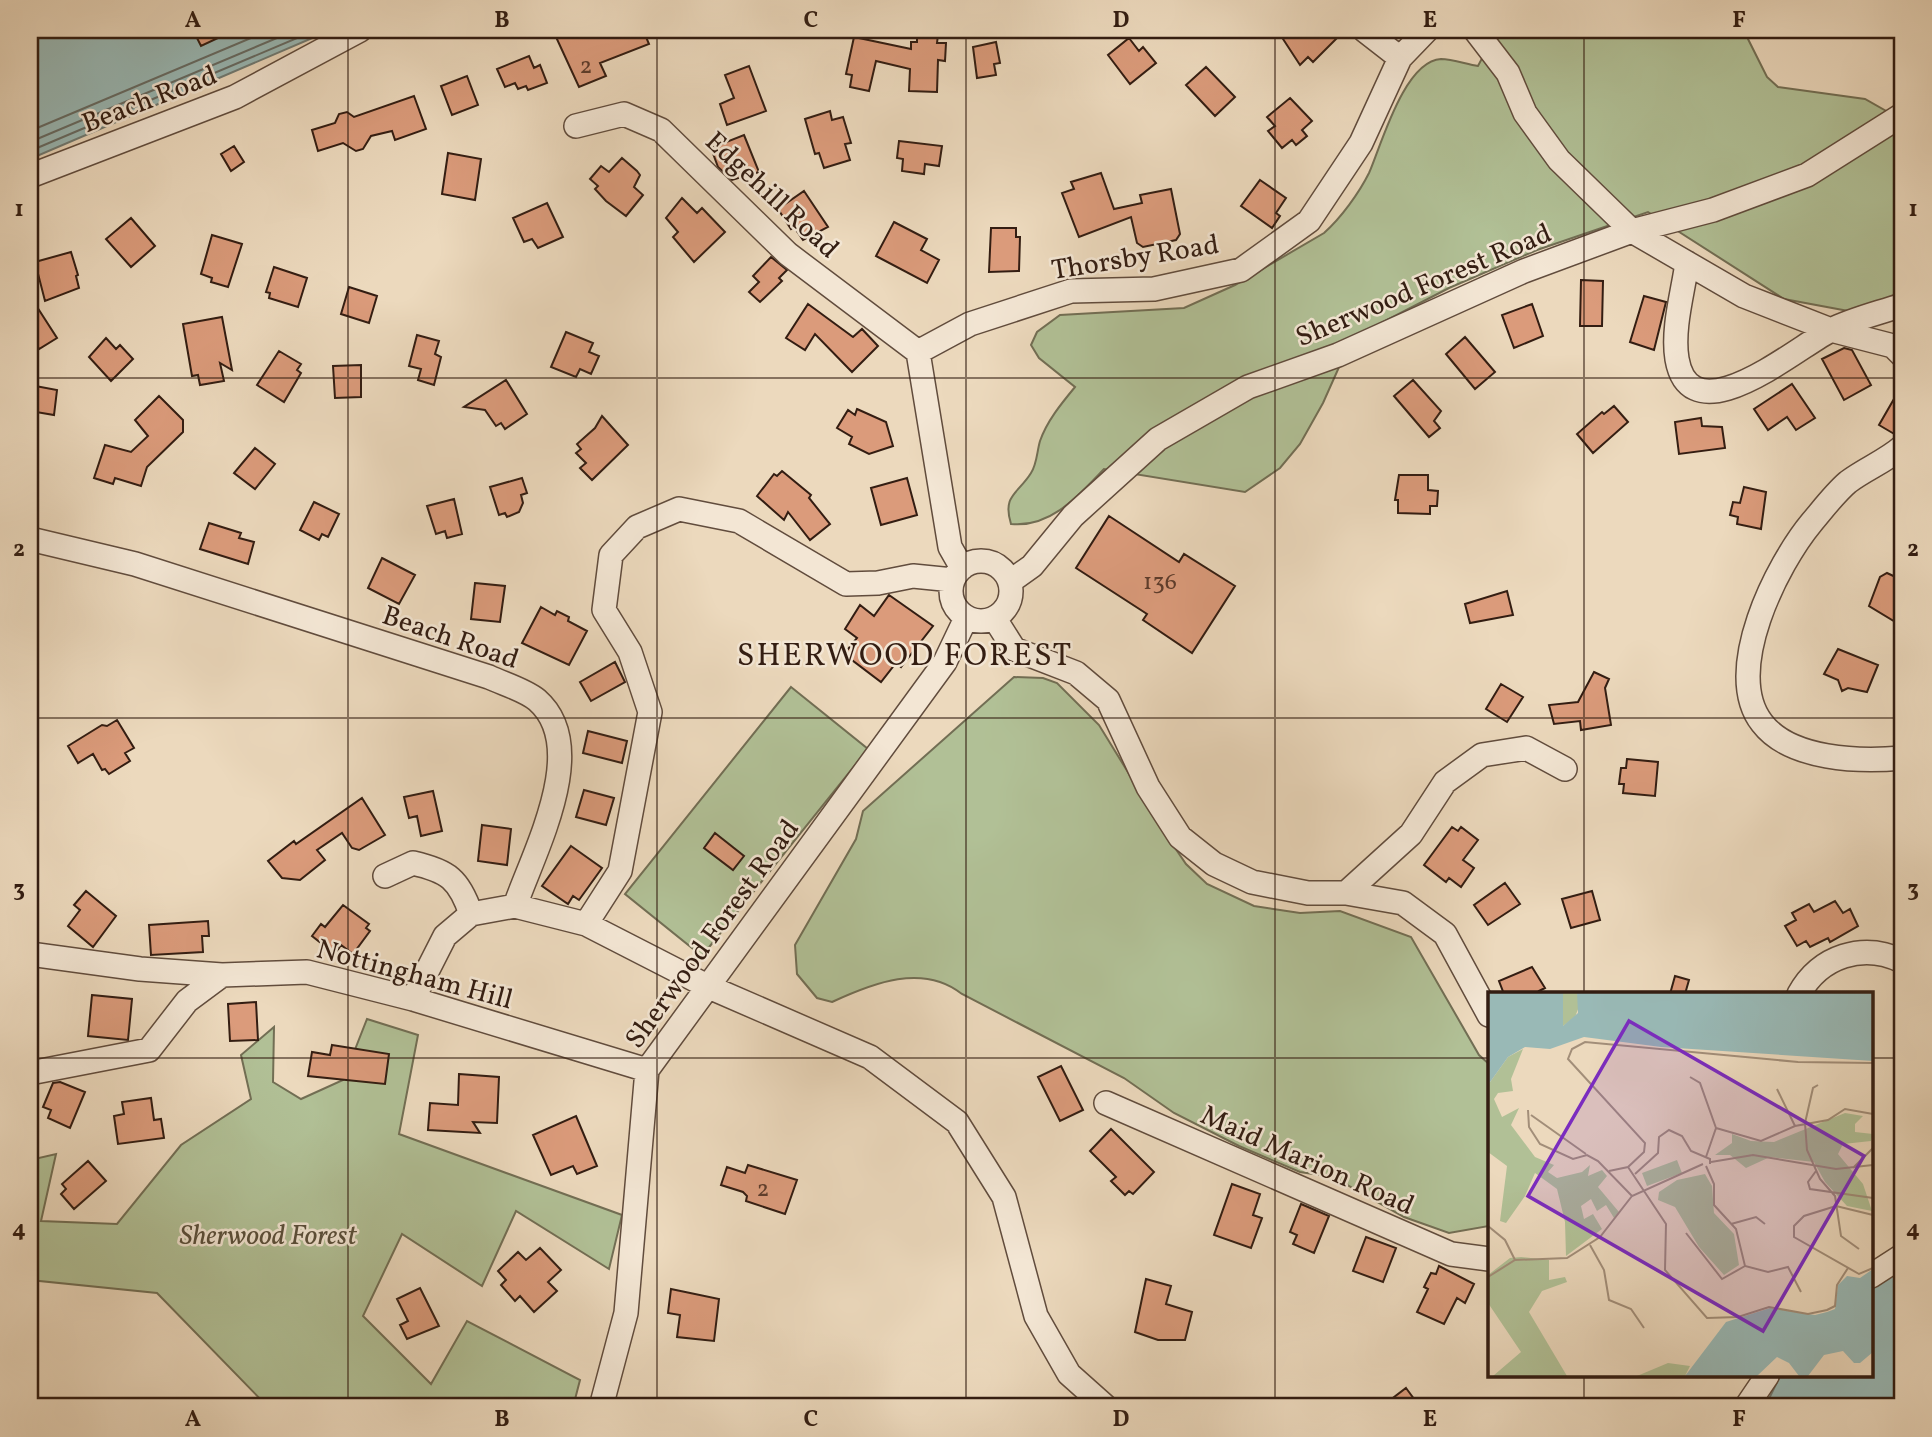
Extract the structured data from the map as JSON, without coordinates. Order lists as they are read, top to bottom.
{
  "streets": {
    "street": [
      "Beach Road",
      "Edgehill Road",
      "Thorsby Road",
      "Sherwood Forest Road",
      "Nottingham Hill",
      "Maid Marion Road"
    ]
  },
  "crossings": [
    ["Edgehill Road", "Thorsby Road"],
    ["Sherwood Forest Road", "Nottingham Hill"]
  ],
  "districts": ["SHERWOOD FOREST"],
  "parks": ["Sherwood Forest"],
  "house_numbers": ["2", "136", "2"],
  "grid": {
    "columns": [
      "A",
      "B",
      "C",
      "D",
      "E",
      "F"
    ],
    "rows": [
      "1",
      "2",
      "3",
      "4"
    ]
  }
}
